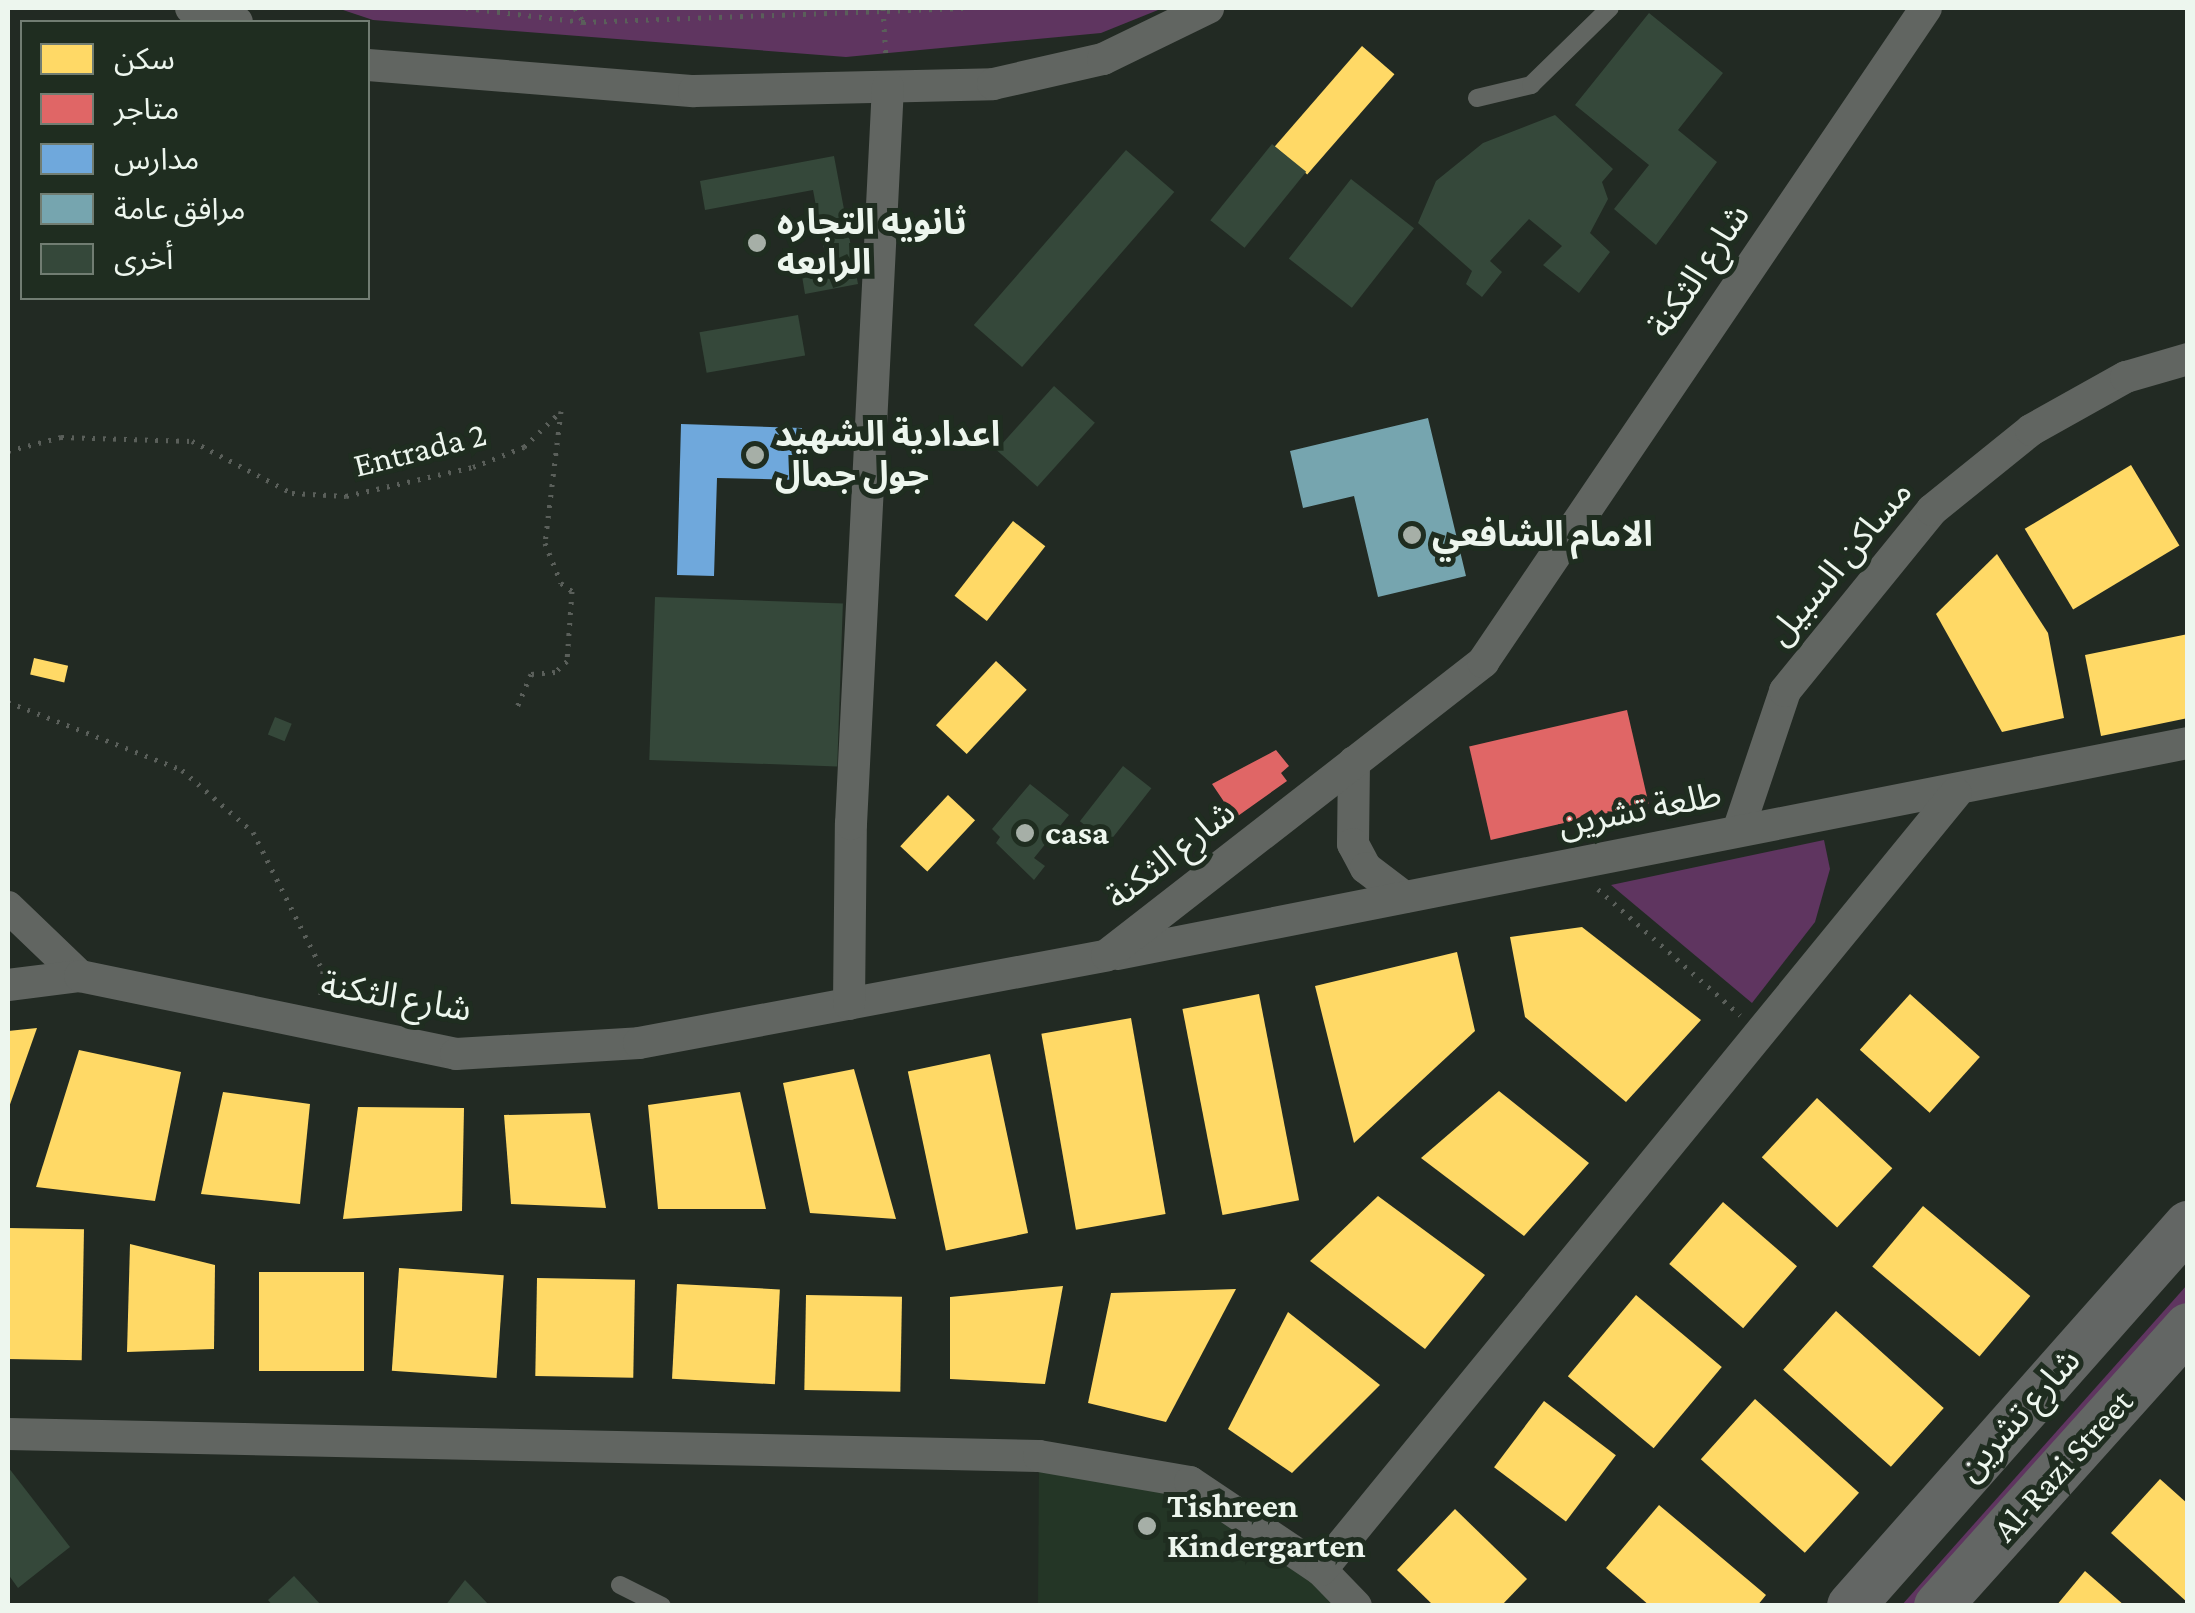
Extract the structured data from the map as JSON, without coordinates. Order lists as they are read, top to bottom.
{
  "streets": {
    "main road": ["شارع تشرين", "Al-Razi Street"],
    "street": ["شارع الثكنة", "مساكن السبيل", "طلعة تشرين"],
    "path": ["Entrada 2"]
  },
  "crossings": [
    ["شارع الثكنة", "طلعة تشرين"],
    ["مساكن السبيل", "طلعة تشرين"]
  ],
  "places": [
    "ثانويه التجاره الرابعه",
    "اعدادية الشهيد جول جمال",
    "الامام الشافعي",
    "casa",
    "Tishreen Kindergarten"
  ],
  "legend": [
    "سكن",
    "متاجر",
    "مدارس",
    "مرافق عامة",
    "أخرى"
  ]
}
